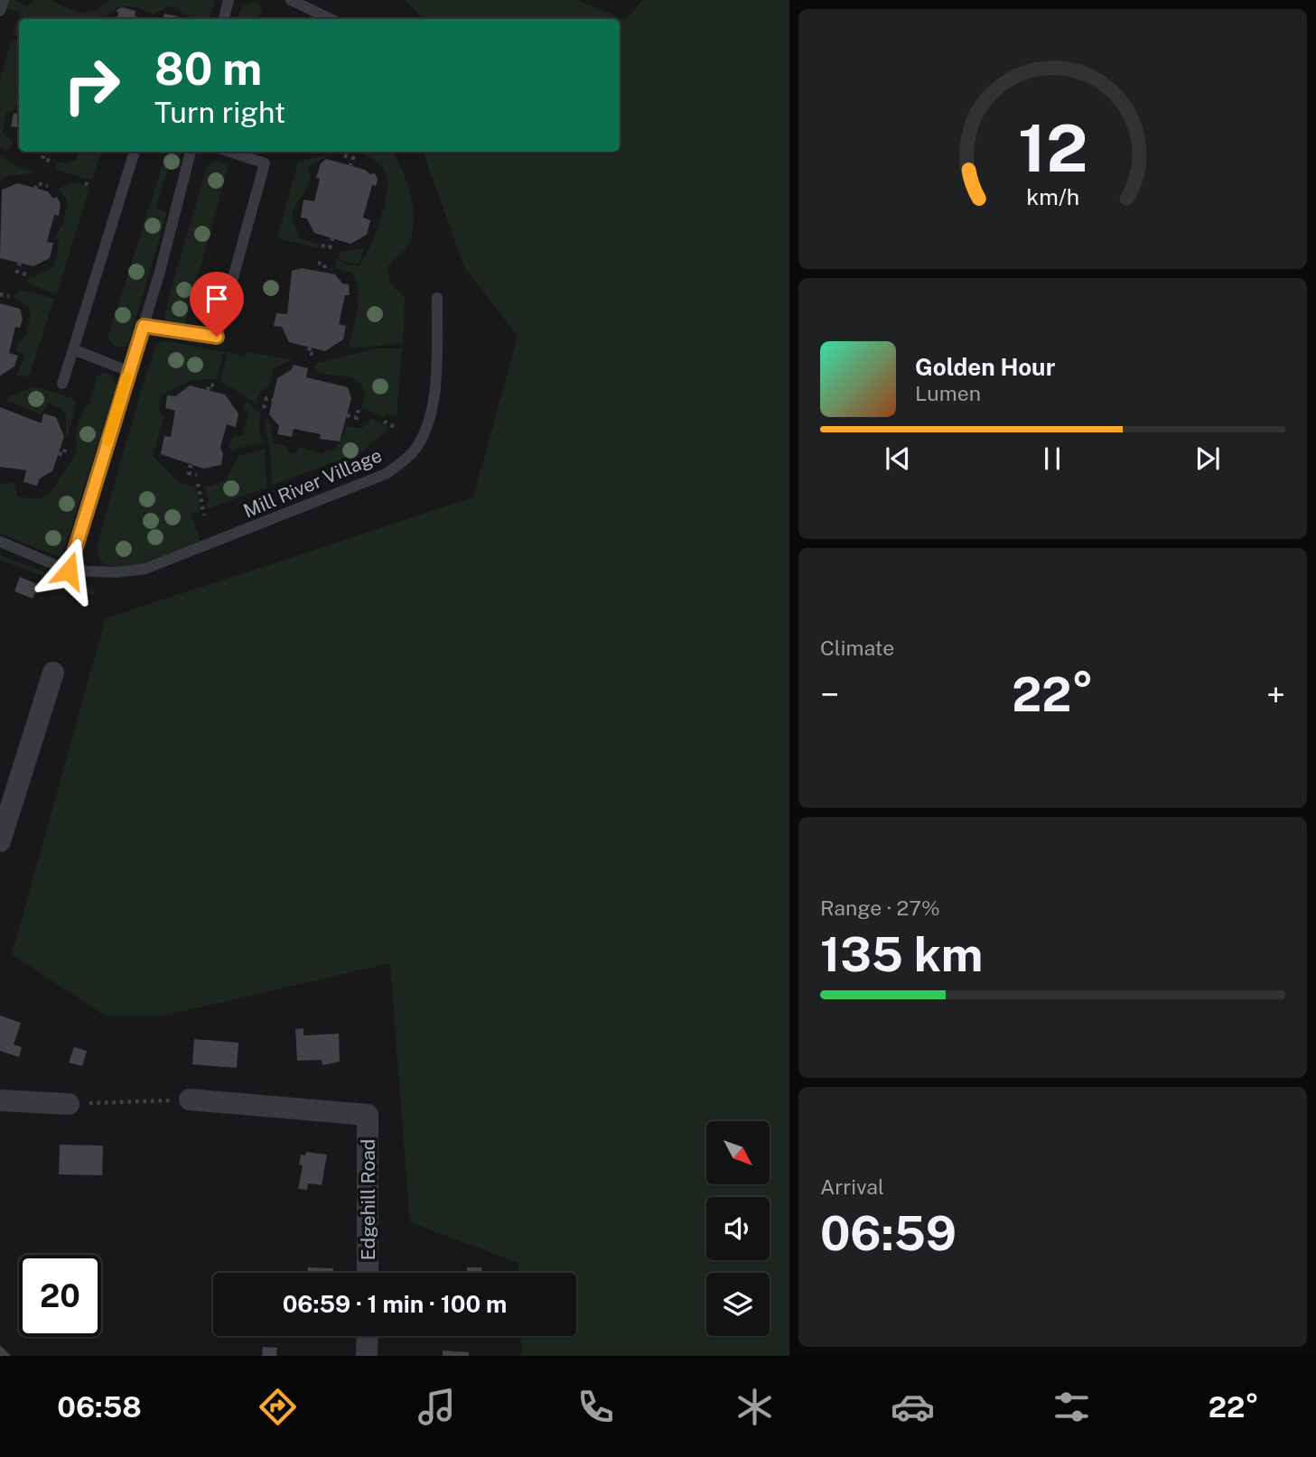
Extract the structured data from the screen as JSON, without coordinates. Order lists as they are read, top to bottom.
{
  "streets": {
    "street": ["Edgehill Road"],
    "lane": ["Mill River Village"]
  },
  "north": "bottom right",
  "page": {
    "turn": ["80 m", "Turn right"],
    "song": ["Golden Hour", "Lumen"],
    "tile": [
      "Climate",
      ["Range · 27%", "135 km"],
      ["Arrival", "06:59"]
    ],
    "heat": ["−", "22°", "+"],
    "limit": "20",
    "trip": "06:59 · 1 min · 100 m",
    "tabs": ["06:58", "22°"],
    "gauge": ["12", "km/h"]
  }
}
